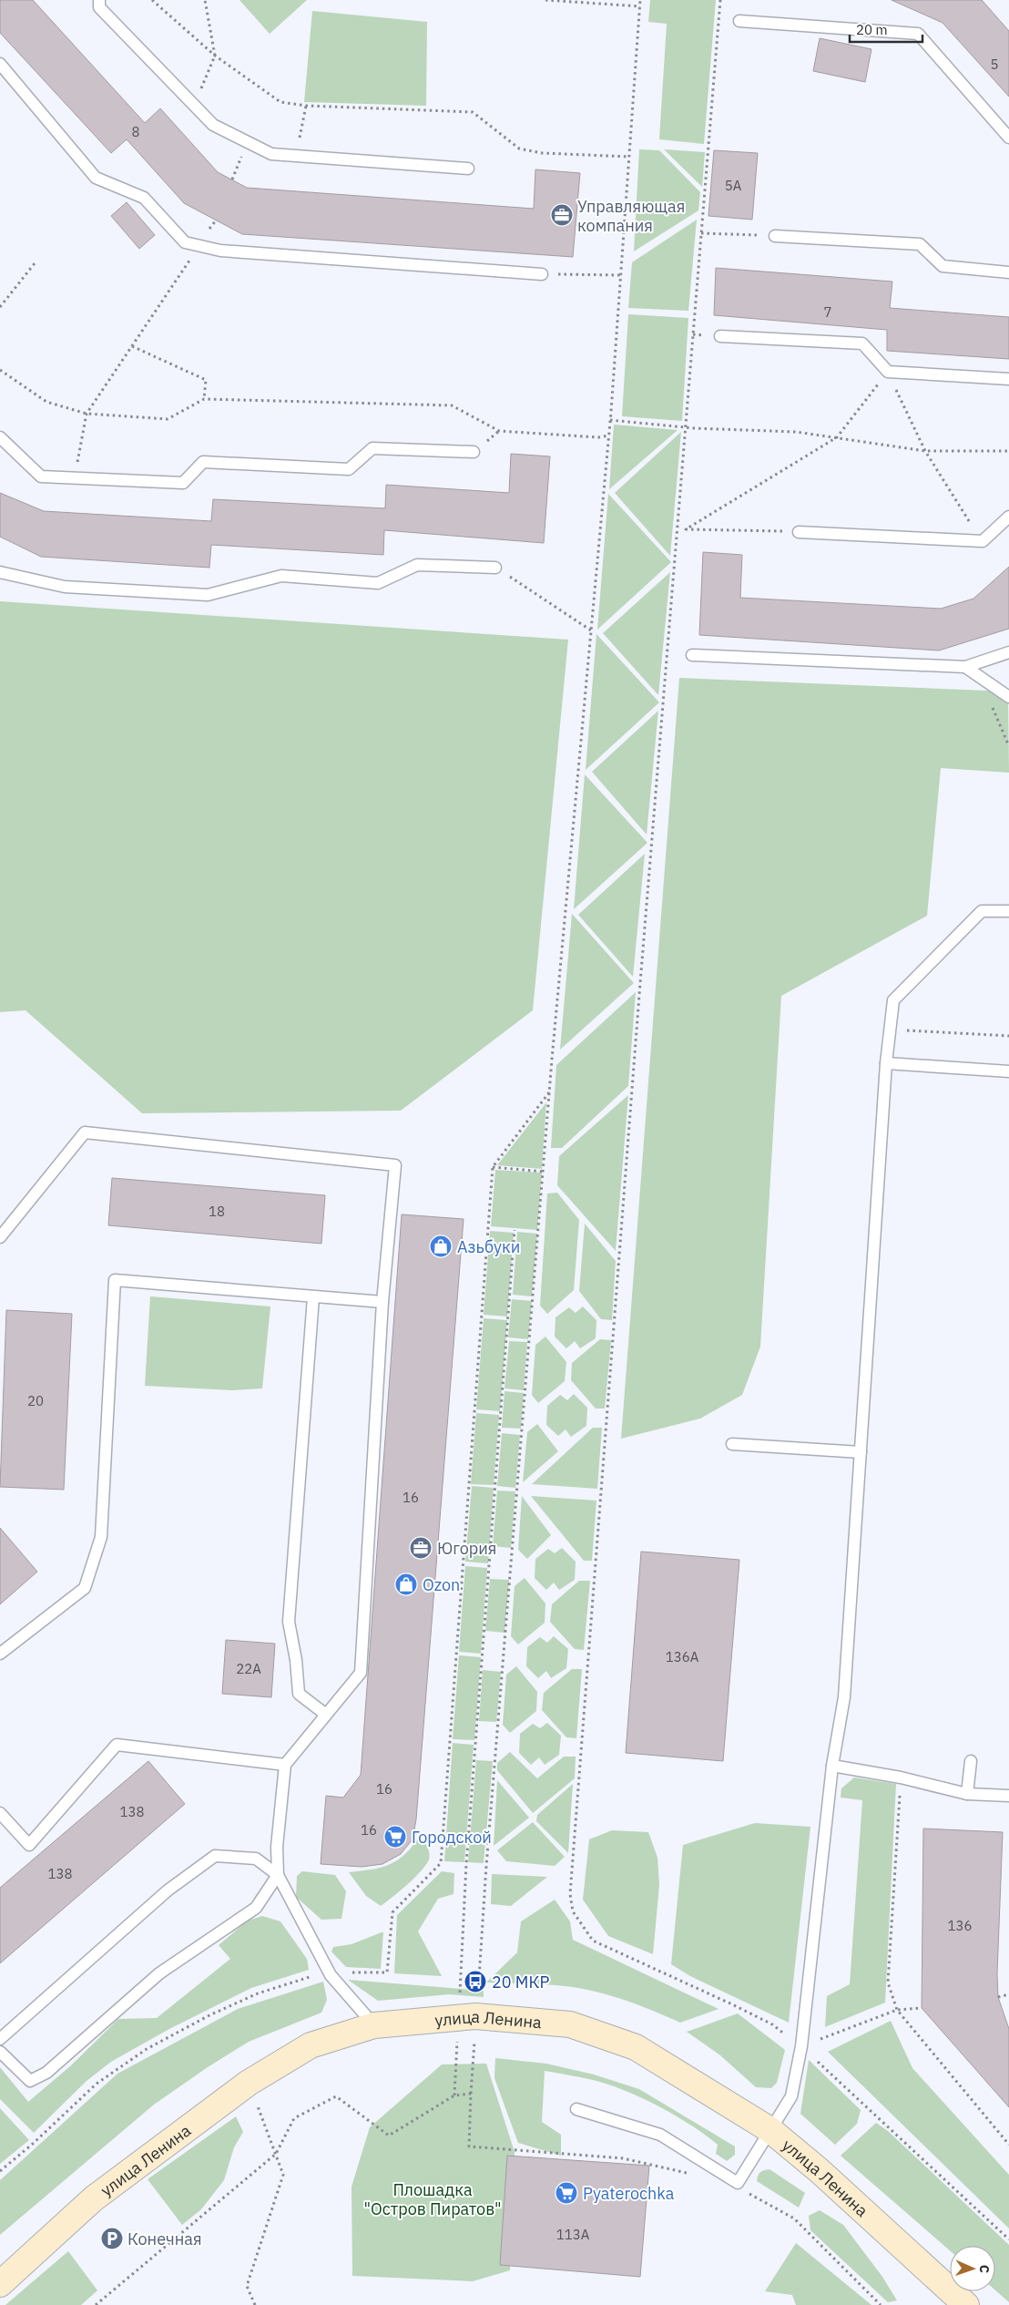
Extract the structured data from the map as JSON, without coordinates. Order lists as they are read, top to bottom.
{
  "streets": {
    "main road": ["улица Ленина"]
  },
  "parks": ["Плошадка \"Остров Пиратов\""],
  "places": {
    "office": ["Управляющая компания", "Югория"],
    "shop": ["Азьбуки", "Ozon"],
    "supermarket": ["Городской", "Pyaterochka"],
    "bus stop": ["20 МКР"],
    "parking": ["Конечная"]
  },
  "house_numbers": [
    "5",
    "8",
    "5А",
    "7",
    "18",
    "20",
    "16",
    "136А",
    "22А",
    "16",
    "138",
    "16",
    "138",
    "136",
    "113А"
  ],
  "scale_bar": "20 m",
  "north": "right"
}
